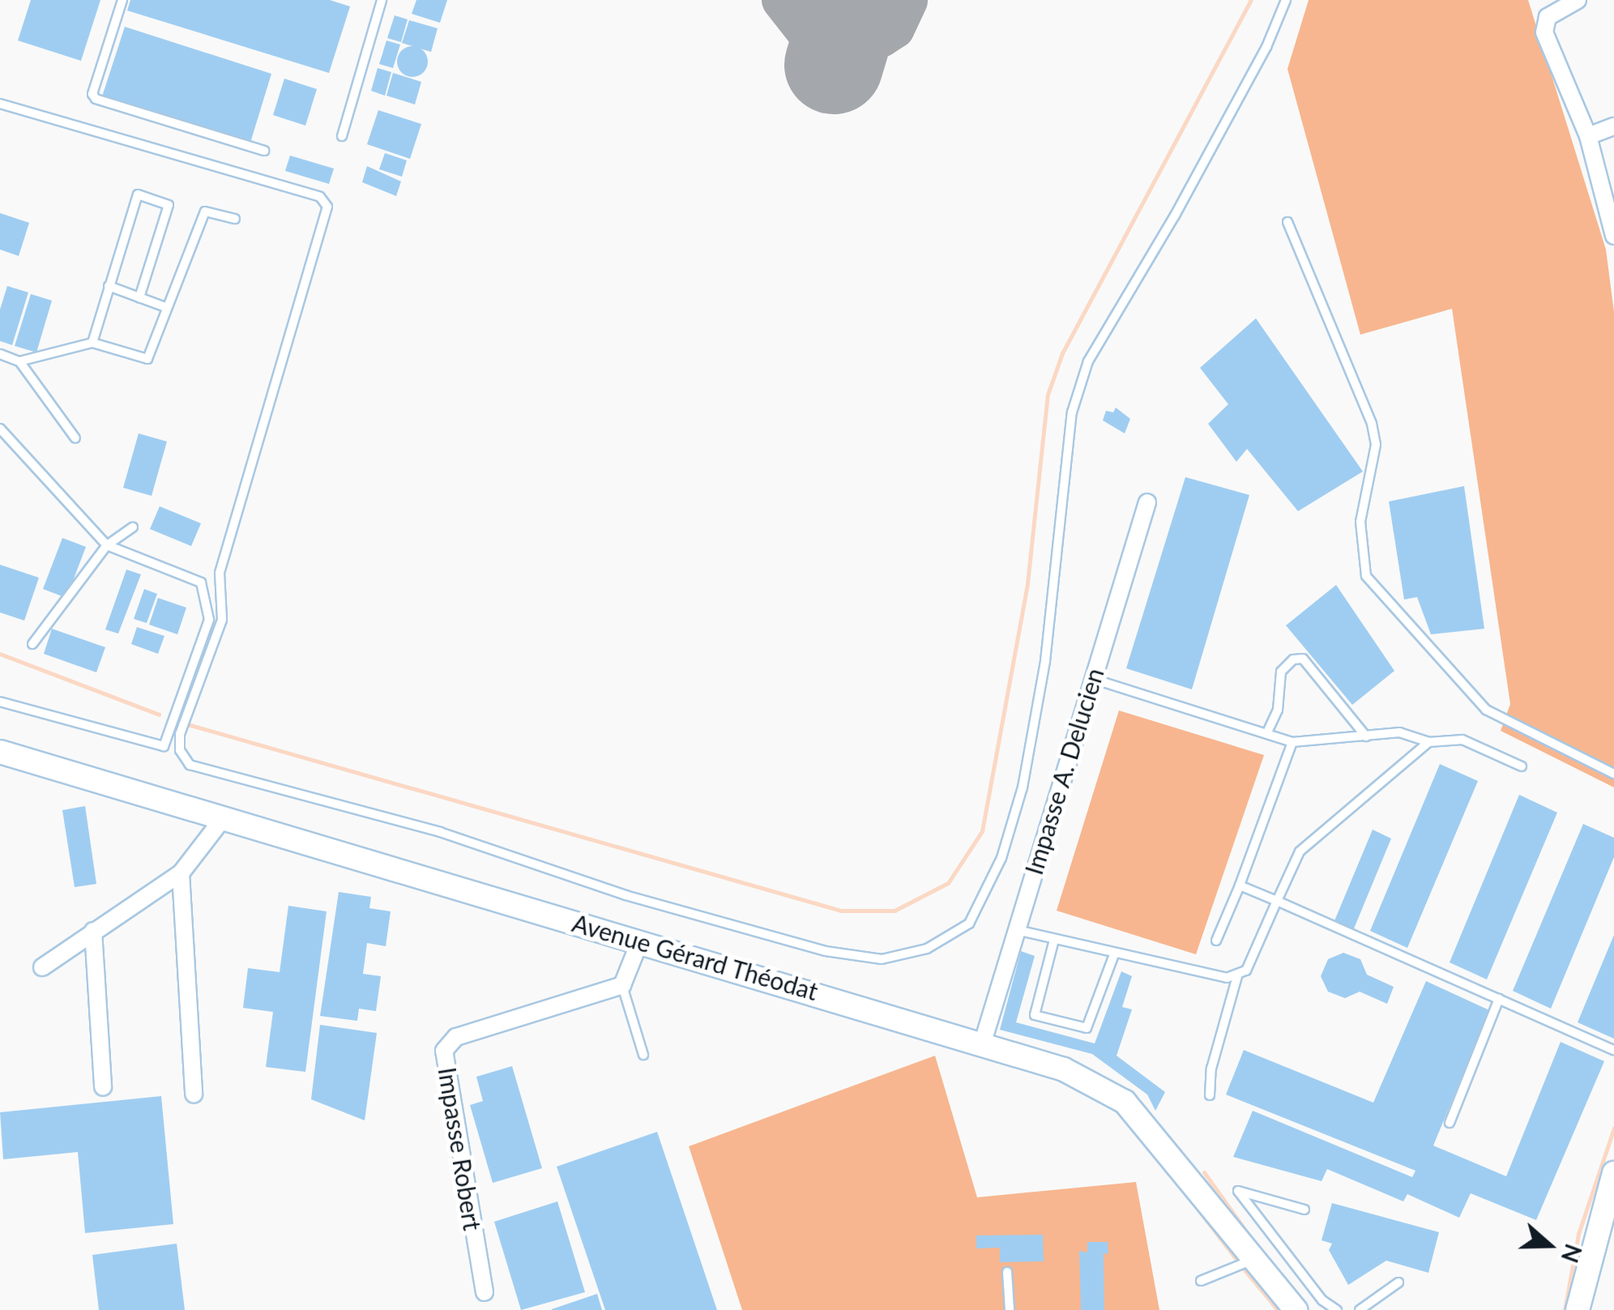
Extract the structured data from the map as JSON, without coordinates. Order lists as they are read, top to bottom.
{
  "streets": {
    "street": ["Impasse A. Delucien", "Avenue Gérard Théodat", "Impasse Robert"]
  },
  "crossings": [
    ["Impasse A. Delucien", "Avenue Gérard Théodat"]
  ],
  "north": "right"
}
